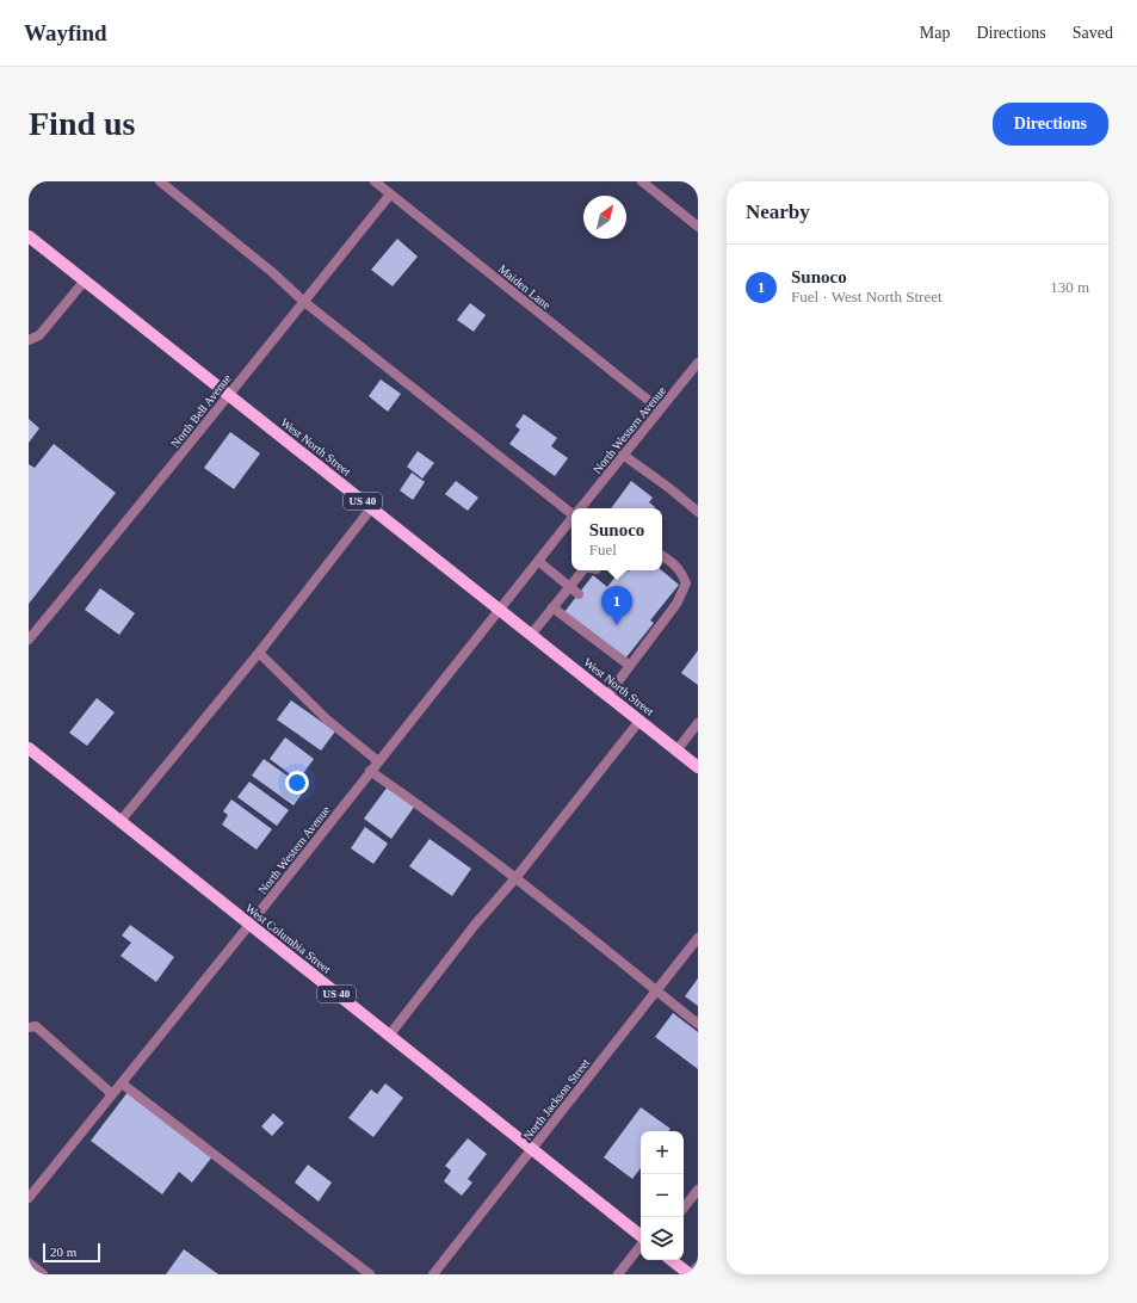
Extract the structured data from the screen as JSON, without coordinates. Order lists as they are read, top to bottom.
{
  "streets": {
    "main road": ["West North Street", "US 40", "West Columbia Street"],
    "street": [
      "Maiden Lane",
      "North Bell Avenue",
      "North Western Avenue",
      "North Jackson Street"
    ]
  },
  "crossings": [
    ["Maiden Lane", "North Bell Avenue"],
    ["Maiden Lane", "North Western Avenue"],
    ["North Bell Avenue", "West North Street"],
    ["North Western Avenue", "West North Street"],
    ["North Western Avenue", "West Columbia Street"],
    ["West Columbia Street", "North Jackson Street"]
  ],
  "scale_bar": "20 m",
  "north": "top right",
  "page": {
    "header": "Wayfind",
    "nav": ["Map", "Directions", "Saved"],
    "buttons": "Directions",
    "title": "Find us",
    "heading": "Nearby",
    "list": [
      {
        "mark": "1",
        "name": "Sunoco",
        "note": "Fuel · West North Street",
        "value": "130 m"
      }
    ],
    "popup": ["Sunoco", "Fuel"],
    "pins": "1",
    "map_buttons": ["+", "−"],
    "scale": "20 m"
  }
}
